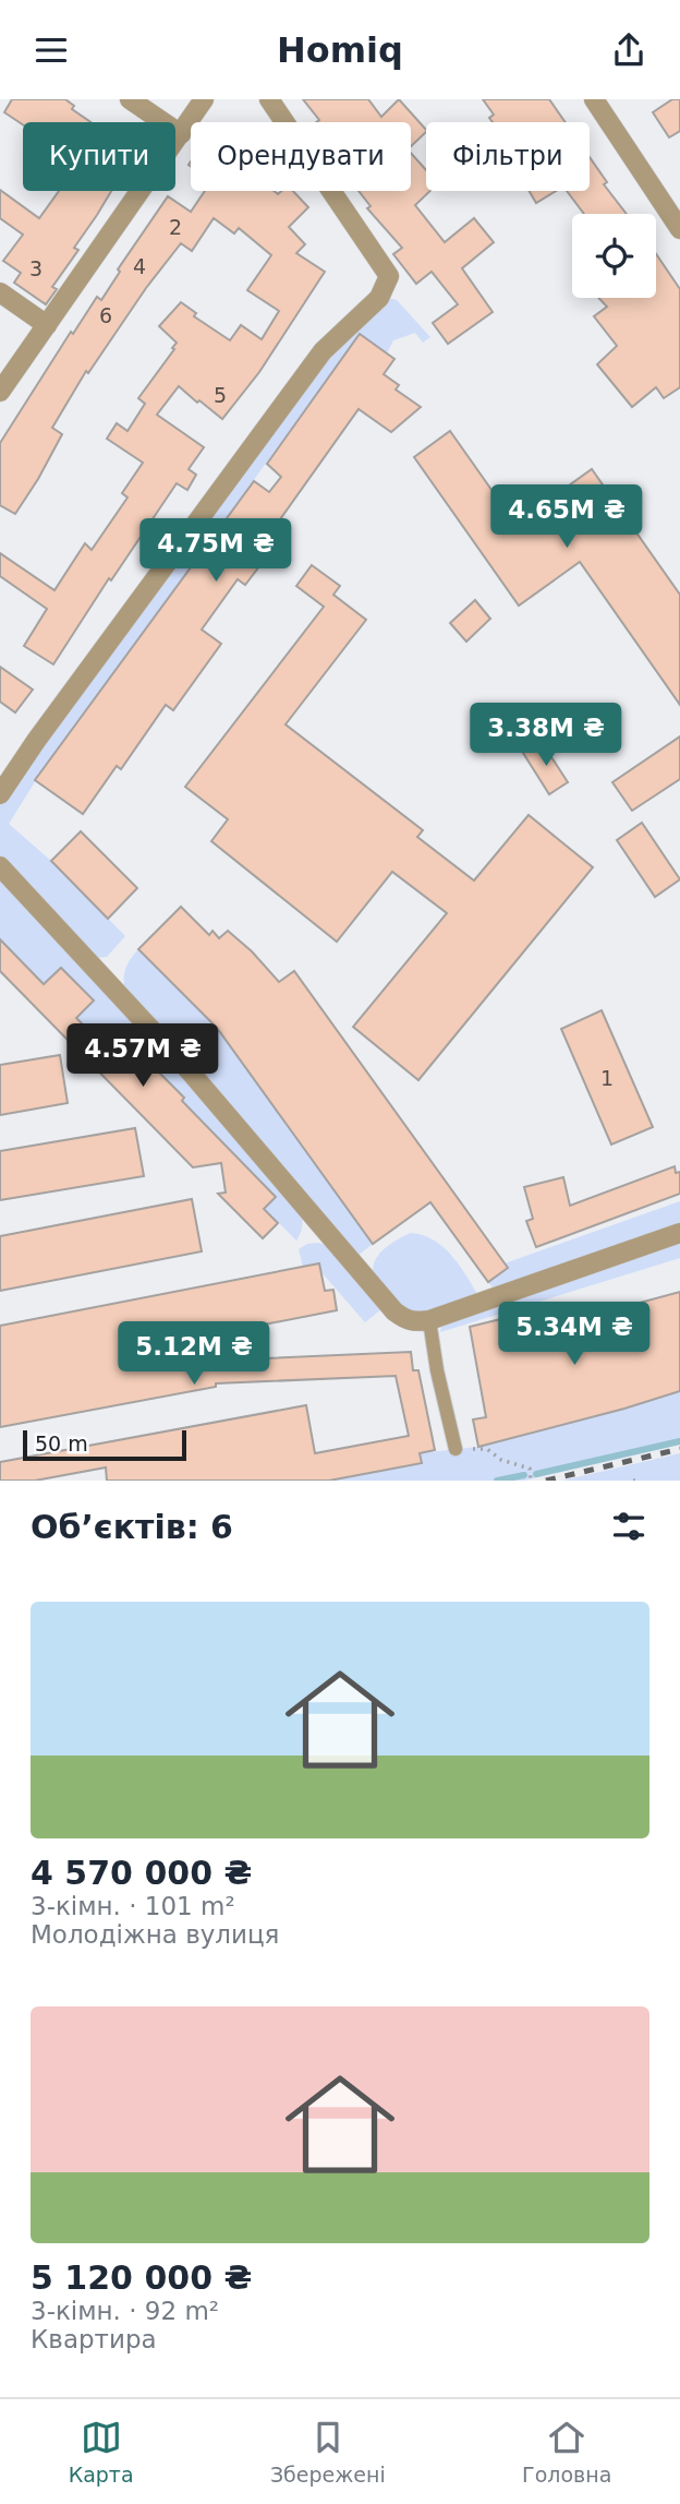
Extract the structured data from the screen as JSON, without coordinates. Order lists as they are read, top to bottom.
{
  "house_numbers": [
    "2",
    "4",
    "3",
    "6",
    "5",
    "1"
  ],
  "scale_bar": "50 m",
  "page": {
    "header": "Homiq",
    "chip": ["Купити", "Орендувати", "Фільтри"],
    "price": [
      "4.65M ₴",
      "4.75M ₴",
      "3.38M ₴",
      "4.57M ₴",
      "5.34M ₴",
      "5.12M ₴"
    ],
    "scale": "50 m",
    "heading": "Об’єктів: 6",
    "list": [
      {
        "name": "4 570 000 ₴",
        "note": "3-кімн. · 101 m² · Молодіжна вулиця"
      },
      {
        "name": "5 120 000 ₴",
        "note": "3-кімн. · 92 m² · Квартира"
      }
    ],
    "tabs": ["Карта", "Збережені", "Головна"]
  }
}
